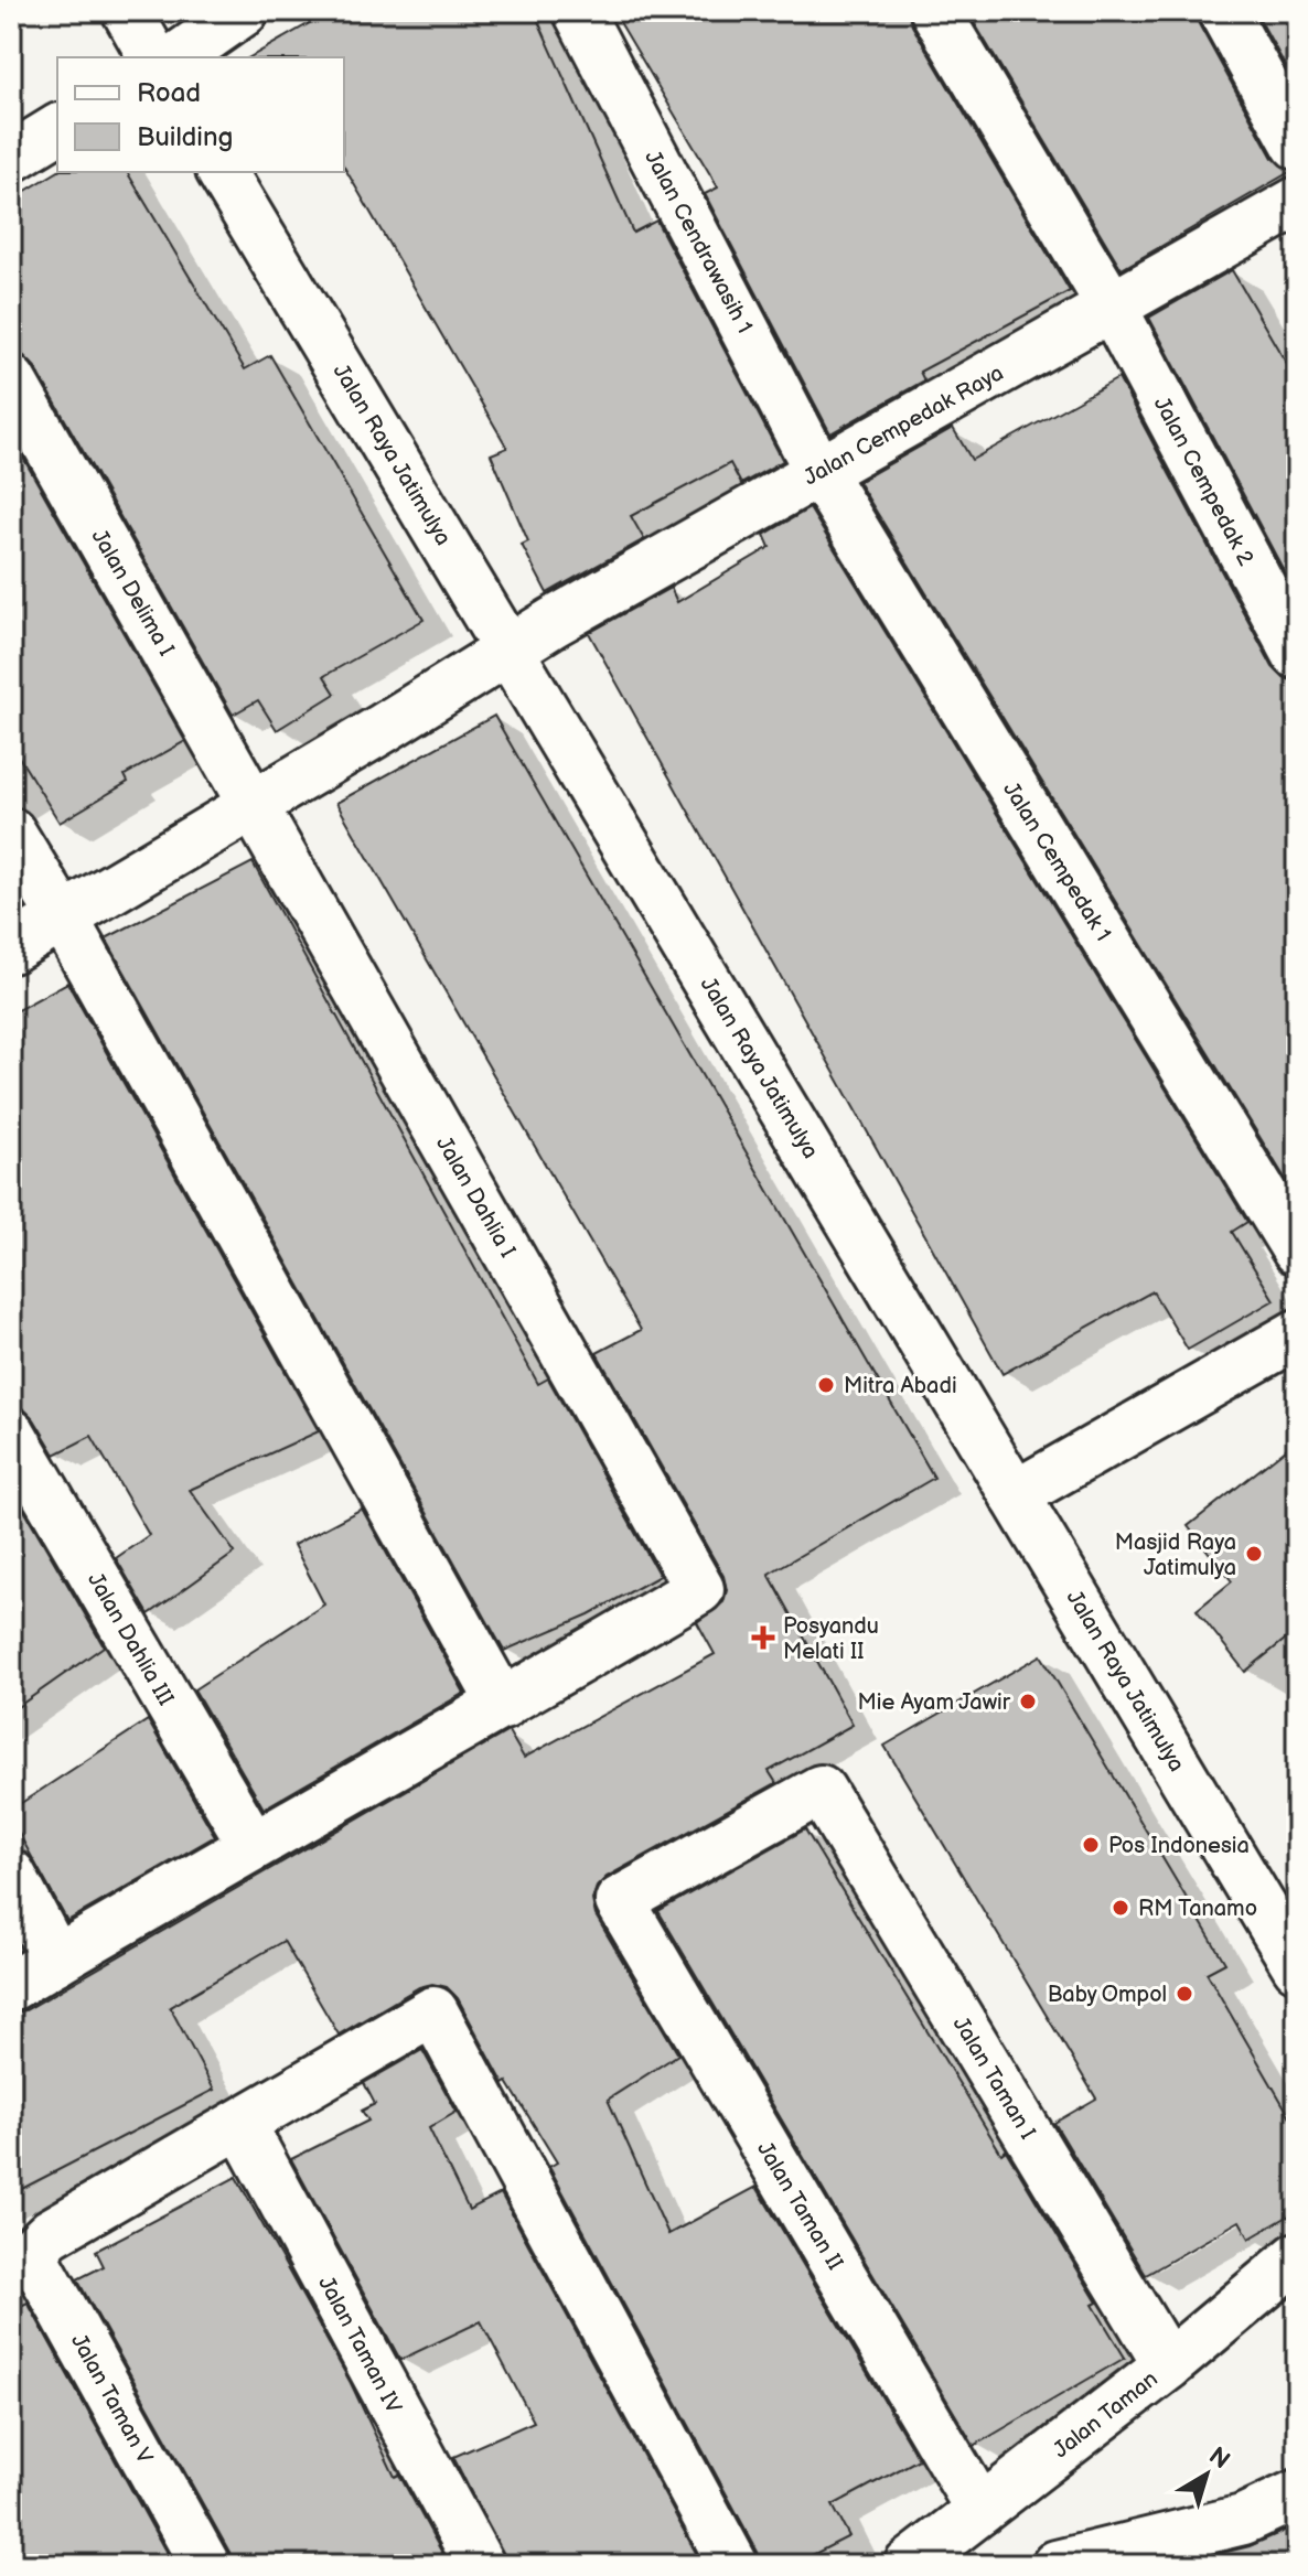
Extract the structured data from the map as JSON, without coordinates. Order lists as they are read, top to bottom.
{
  "streets": {
    "street": [
      "Jalan Cendrawasih 1",
      "Jalan Cempedak Raya",
      "Jalan Raya Jatimulya",
      "Jalan Cempedak 2",
      "Jalan Delima I",
      "Jalan Cempedak 1",
      "Jalan Dahlia I",
      "Jalan Dahlia III",
      "Jalan Taman I",
      "Jalan Taman II",
      "Jalan Taman IV",
      "Jalan Taman V",
      "Jalan Taman"
    ]
  },
  "crossings": [
    ["Jalan Cendrawasih 1", "Jalan Cempedak Raya"],
    ["Jalan Cendrawasih 1", "Jalan Cempedak 1"],
    ["Jalan Cempedak Raya", "Jalan Raya Jatimulya"],
    ["Jalan Cempedak Raya", "Jalan Cempedak 2"],
    ["Jalan Cempedak Raya", "Jalan Delima I"],
    ["Jalan Cempedak Raya", "Jalan Cempedak 1"],
    ["Jalan Cempedak Raya", "Jalan Dahlia I"],
    ["Jalan Delima I", "Jalan Dahlia I"],
    ["Jalan Taman I", "Jalan Taman II"],
    ["Jalan Taman I", "Jalan Taman"],
    ["Jalan Taman II", "Jalan Taman"],
    ["Jalan Taman IV", "Jalan Taman V"]
  ],
  "places": {
    "other": [
      "Mitra Abadi",
      "Masjid Raya Jatimulya",
      "Mie Ayam Jawir",
      "Pos Indonesia",
      "RM Tanamo",
      "Baby Ompol"
    ],
    "health": ["Posyandu Melati II"]
  },
  "legend": ["Road", "Building"],
  "north": "top right"
}
